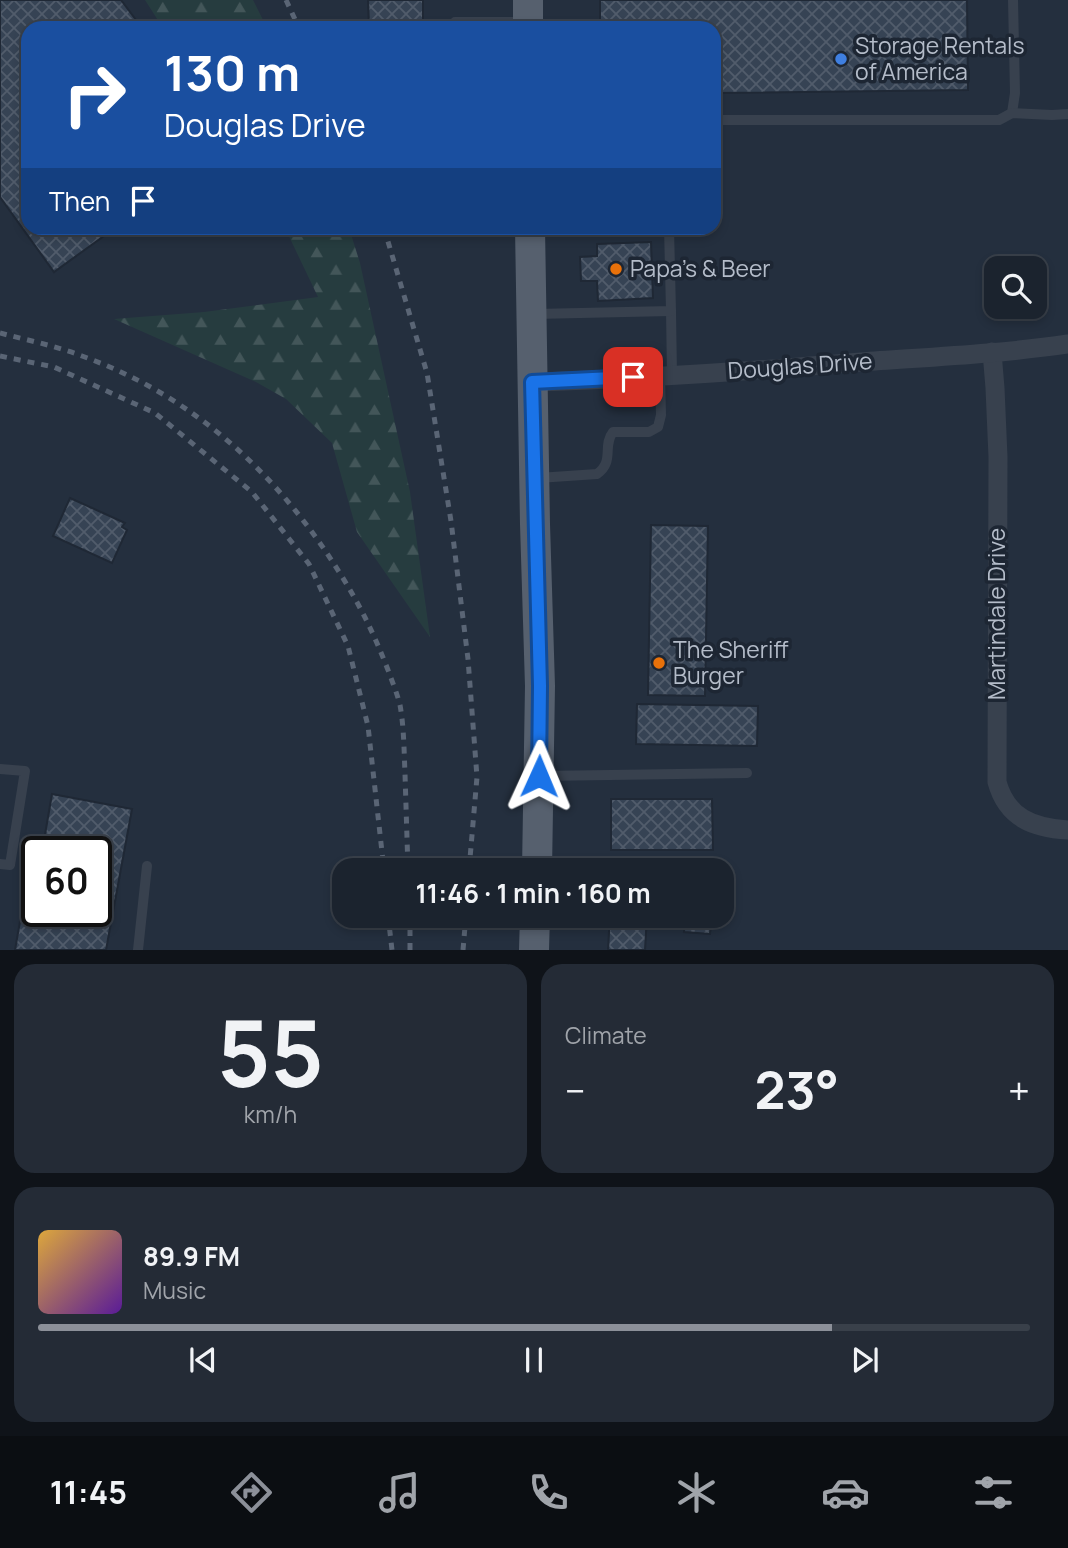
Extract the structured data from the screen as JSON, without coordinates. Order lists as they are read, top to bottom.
{
  "streets": {
    "street": ["Douglas Drive", "Martindale Drive"]
  },
  "crossings": [
    ["Douglas Drive", "Martindale Drive"]
  ],
  "places": ["Storage Rentals of America", "Papa's & Beer", "The Sheriff Burger"],
  "page": {
    "turn": ["130 m", "Douglas Drive"],
    "then": "Then",
    "limit": "60",
    "trip": "11:46 · 1 min · 160 m",
    "tile": [
      ["55", "km/h"],
      "Climate"
    ],
    "heat": ["−", "23°", "+"],
    "song": ["89.9 FM", "Music"],
    "tabs": "11:45"
  }
}
